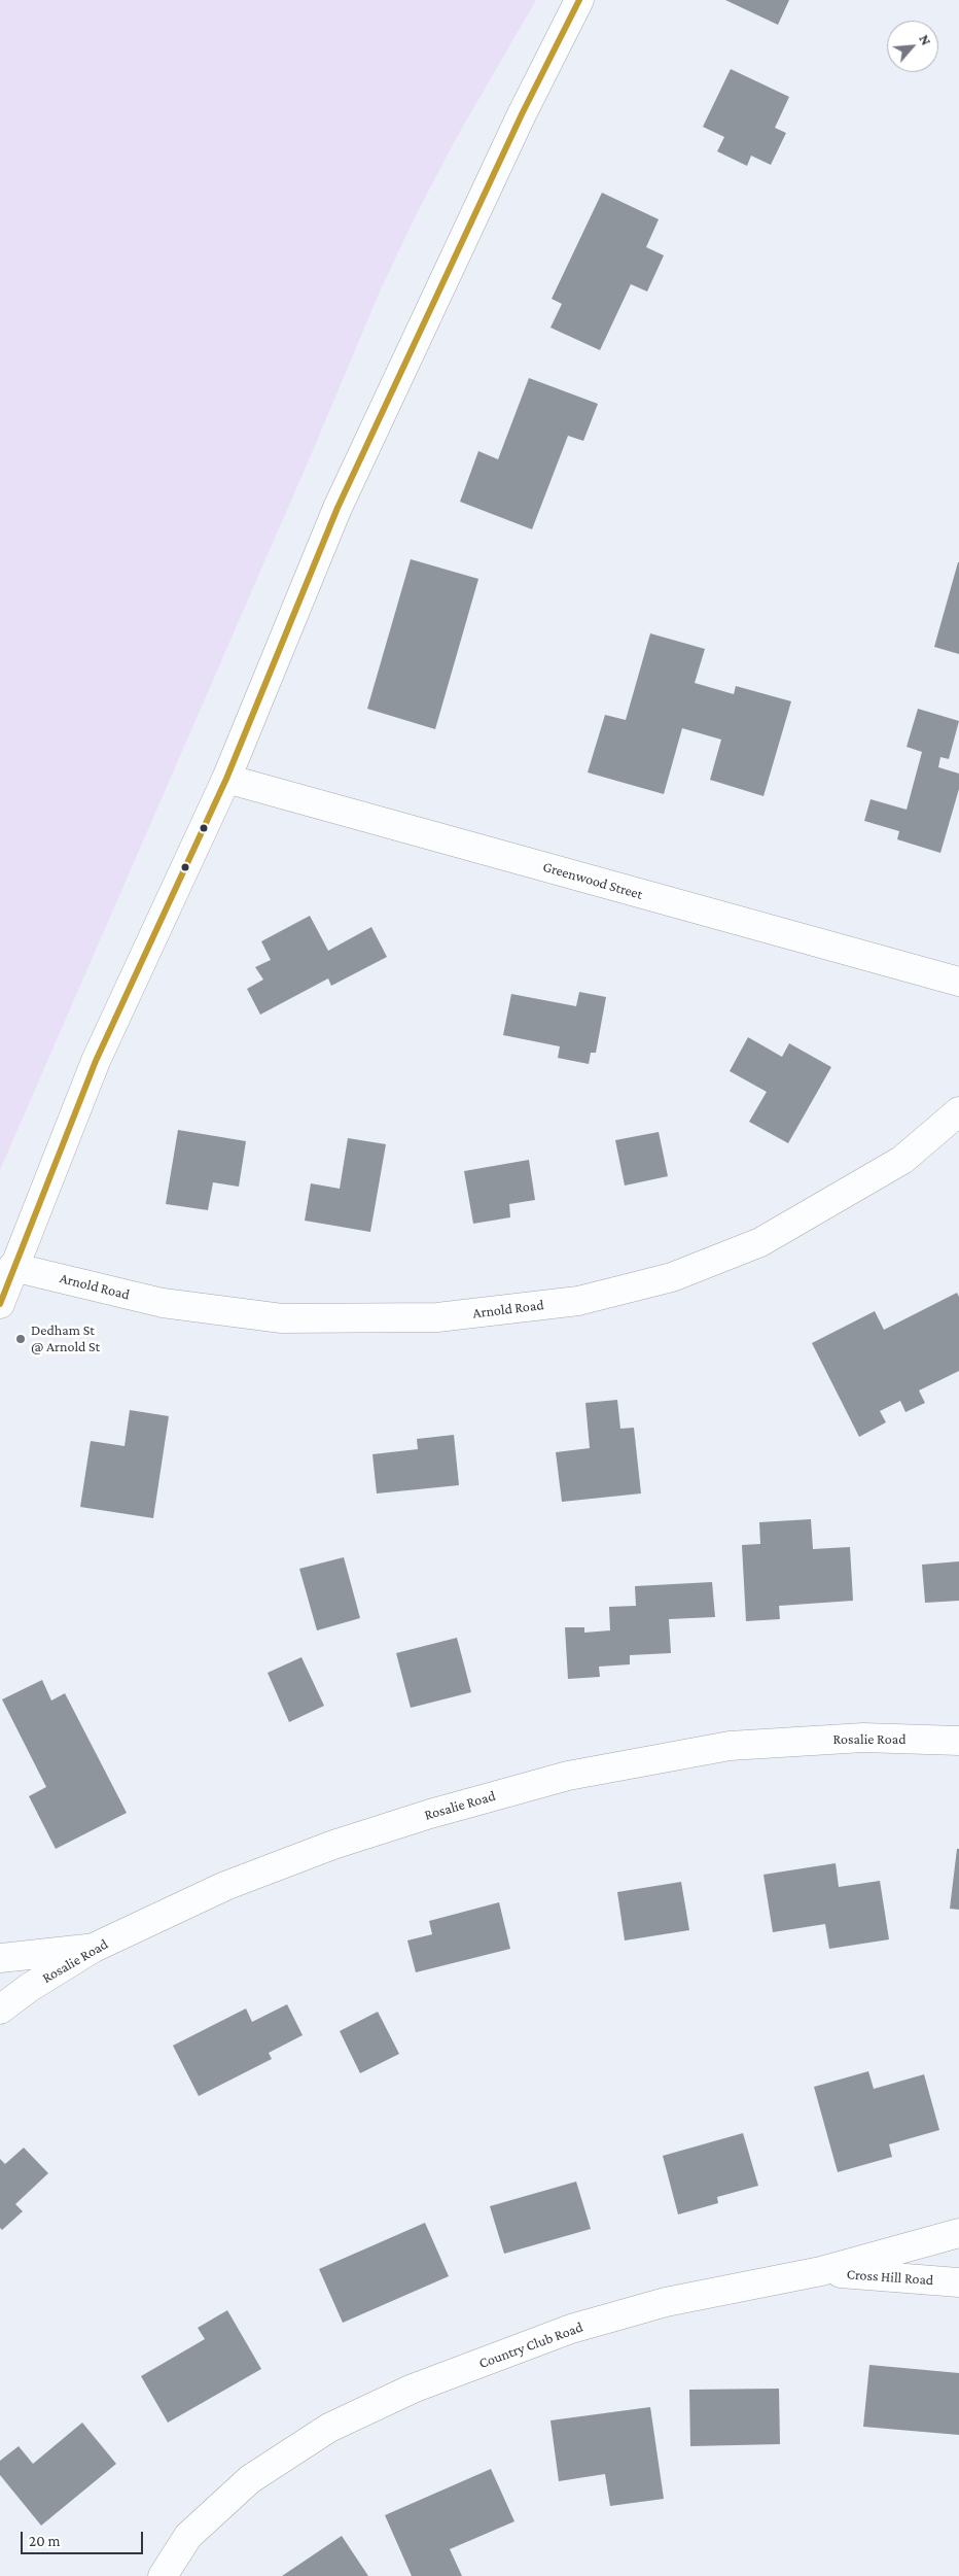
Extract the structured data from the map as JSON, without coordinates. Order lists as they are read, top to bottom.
{
  "streets": {
    "street": [
      "Greenwood Street",
      "Arnold Road",
      "Rosalie Road",
      "Cross Hill Road",
      "Country Club Road"
    ]
  },
  "crossings": [
    ["Cross Hill Road", "Country Club Road"]
  ],
  "places": ["Dedham St @ Arnold St"],
  "scale_bar": "20 m",
  "north": "top right"
}
